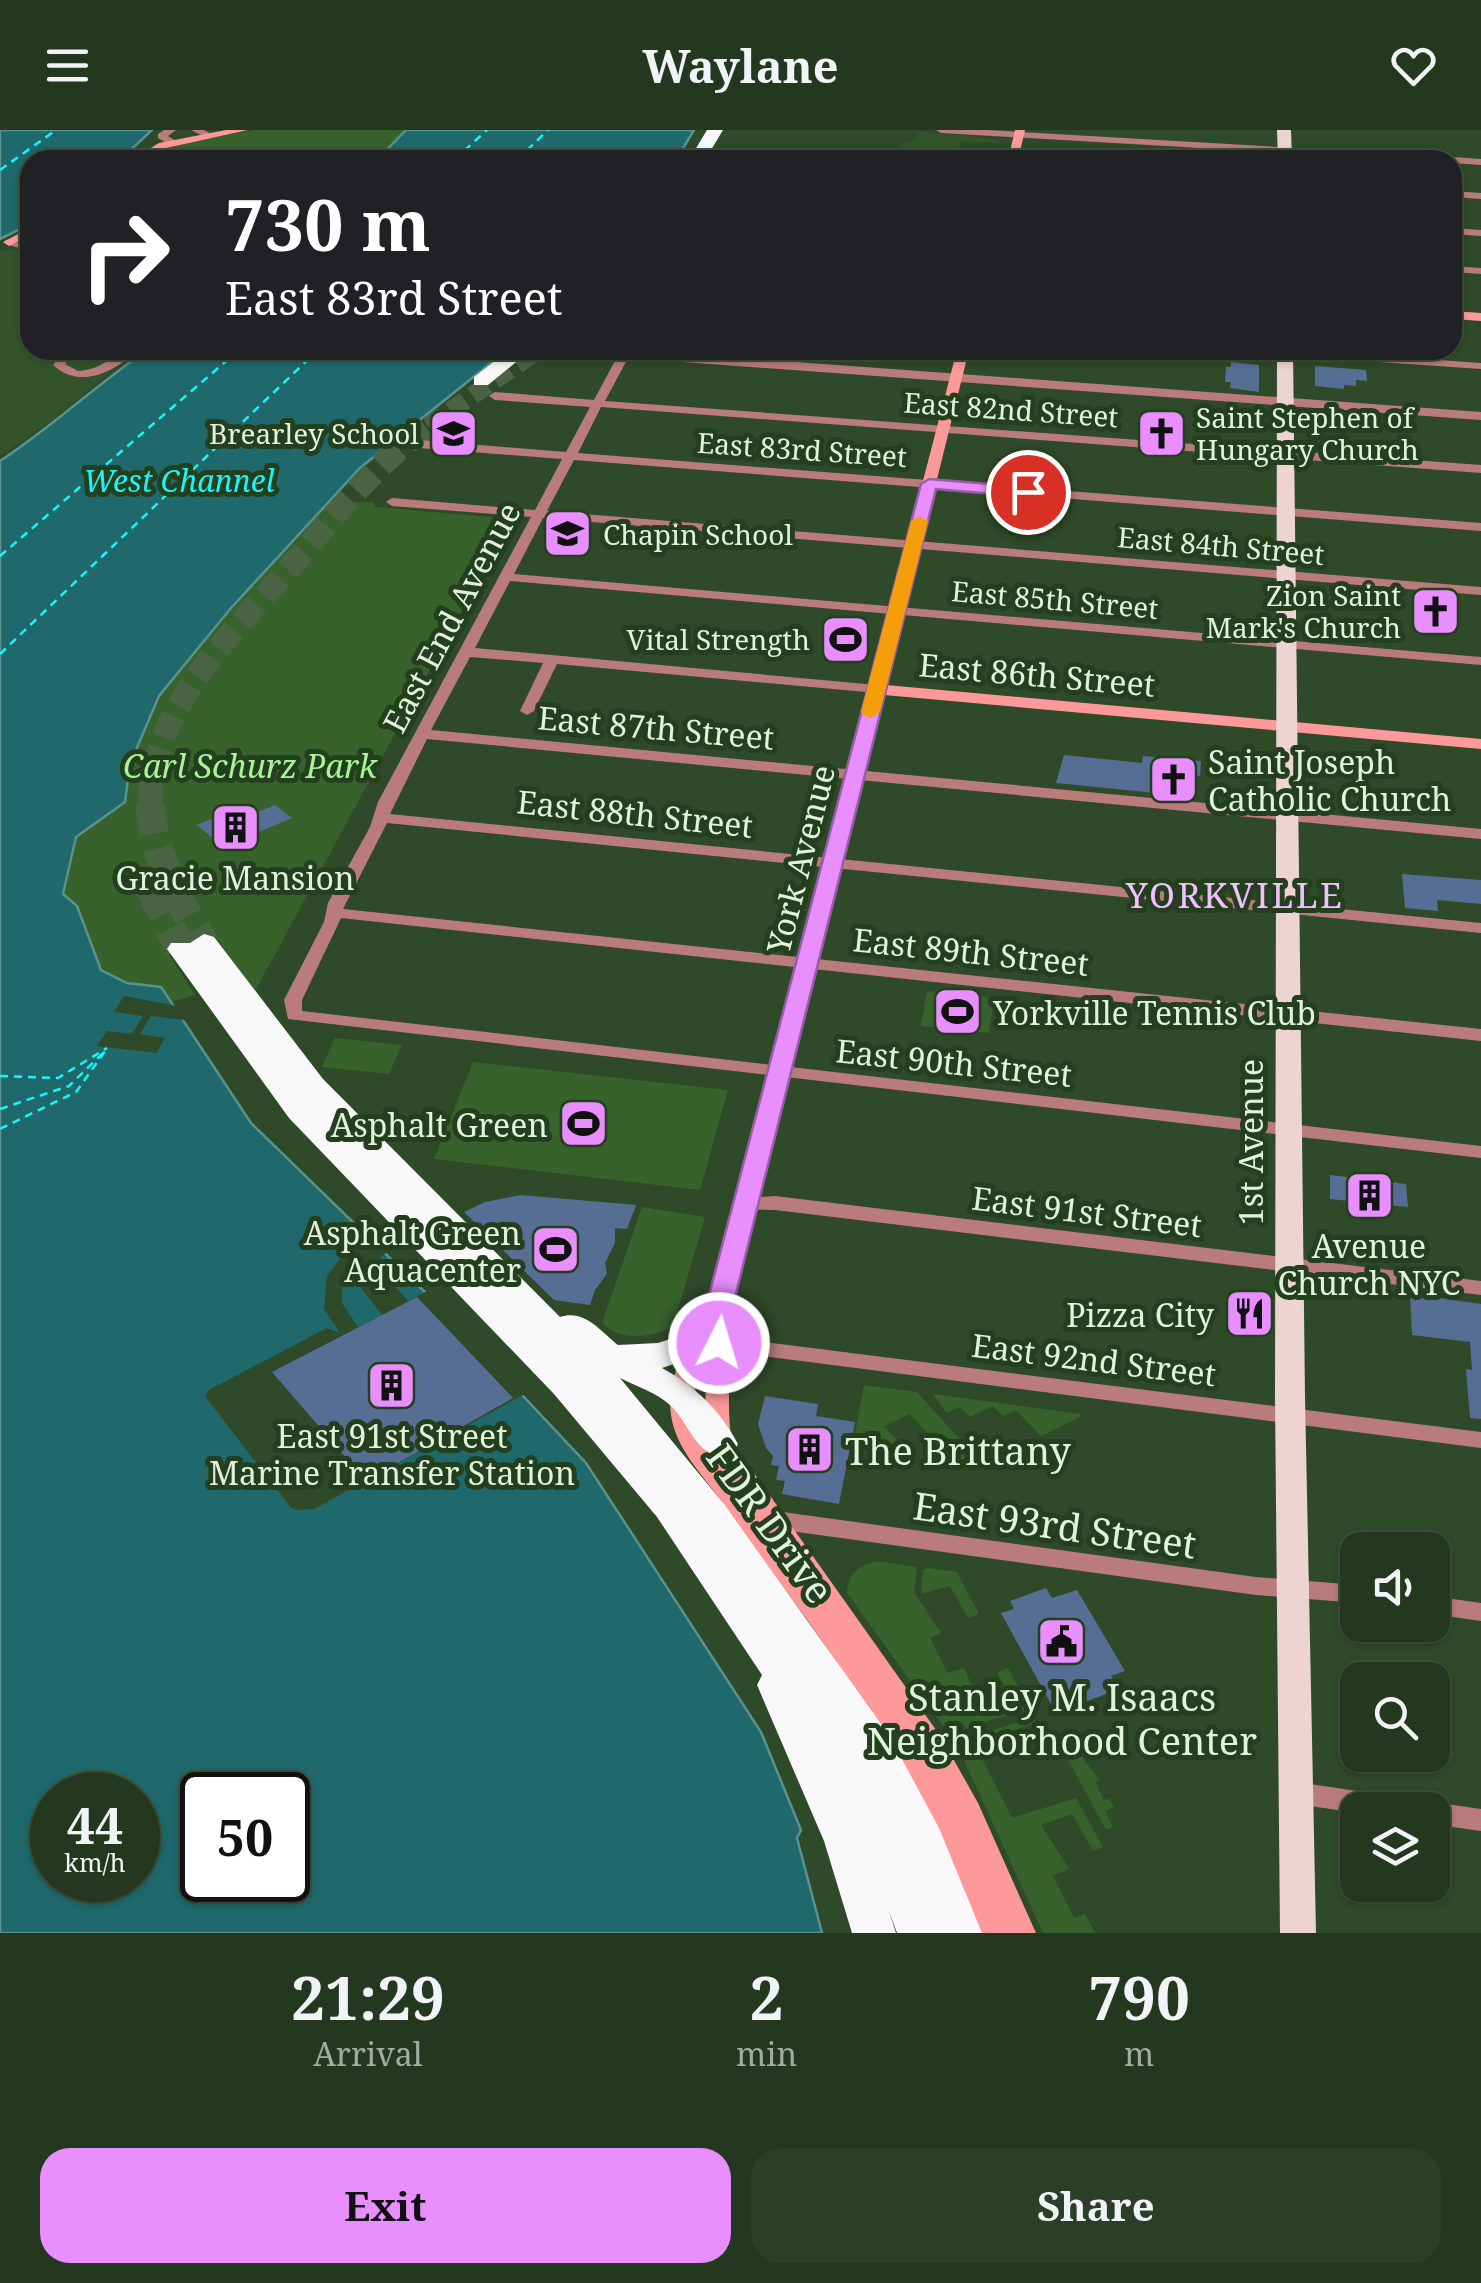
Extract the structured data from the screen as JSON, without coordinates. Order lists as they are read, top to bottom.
{
  "streets": {
    "highway": ["FDR Drive"],
    "main road": ["East 86th Street", "York Avenue", "1st Avenue"],
    "street": [
      "East 82nd Street",
      "East 83rd Street",
      "East 84th Street",
      "East 85th Street",
      "East End Avenue",
      "East 87th Street",
      "East 88th Street",
      "East 89th Street",
      "East 90th Street",
      "East 91st Street",
      "East 92nd Street",
      "East 93rd Street"
    ]
  },
  "crossings": [
    ["East 82nd Street", "East End Avenue"],
    ["East 82nd Street", "York Avenue"],
    ["East 82nd Street", "1st Avenue"],
    ["East 83rd Street", "East End Avenue"],
    ["East 83rd Street", "York Avenue"],
    ["East 83rd Street", "1st Avenue"],
    ["East 84th Street", "East End Avenue"],
    ["East 84th Street", "York Avenue"],
    ["East 84th Street", "1st Avenue"],
    ["East 85th Street", "East End Avenue"],
    ["East 85th Street", "York Avenue"],
    ["East 85th Street", "1st Avenue"],
    ["East End Avenue", "East 86th Street"],
    ["East End Avenue", "East 87th Street"],
    ["East End Avenue", "East 88th Street"],
    ["East End Avenue", "East 89th Street"],
    ["East End Avenue", "East 90th Street"],
    ["East 86th Street", "York Avenue"],
    ["East 86th Street", "1st Avenue"],
    ["East 87th Street", "York Avenue"],
    ["East 87th Street", "1st Avenue"],
    ["East 88th Street", "York Avenue"],
    ["East 88th Street", "1st Avenue"],
    ["York Avenue", "East 89th Street"],
    ["York Avenue", "East 90th Street"],
    ["York Avenue", "East 91st Street"],
    ["York Avenue", "East 92nd Street"],
    ["East 89th Street", "1st Avenue"],
    ["East 90th Street", "1st Avenue"],
    ["1st Avenue", "East 91st Street"],
    ["1st Avenue", "East 92nd Street"],
    ["1st Avenue", "East 93rd Street"],
    ["FDR Drive", "East 93rd Street"]
  ],
  "districts": ["YORKVILLE"],
  "water": ["West Channel"],
  "parks": ["Carl Schurz Park"],
  "places": {
    "school or university": ["Brearley School", "Chapin School"],
    "church": ["Saint Stephen of Hungary Church", "Zion Saint Mark's Church", "Saint Joseph Catholic Church"],
    "sports": [
      "Vital Strength",
      "Yorkville Tennis Club",
      "Asphalt Green",
      "Asphalt Green Aquacenter"
    ],
    "building": [
      "Gracie Mansion",
      "Avenue Church NYC",
      "East 91st Street Marine Transfer Station",
      "The Brittany"
    ],
    "restaurant": ["Pizza City"],
    "public building": ["Stanley M. Isaacs Neighborhood Center"]
  },
  "page": {
    "header": "Waylane",
    "turn": ["730 m", "East 83rd Street"],
    "speed": "44 km/h",
    "limit": "50",
    "eta": [
      "21:29",
      "Arrival",
      "2",
      "min",
      "790",
      "m"
    ],
    "buttons": ["Exit", "Share"]
  }
}
